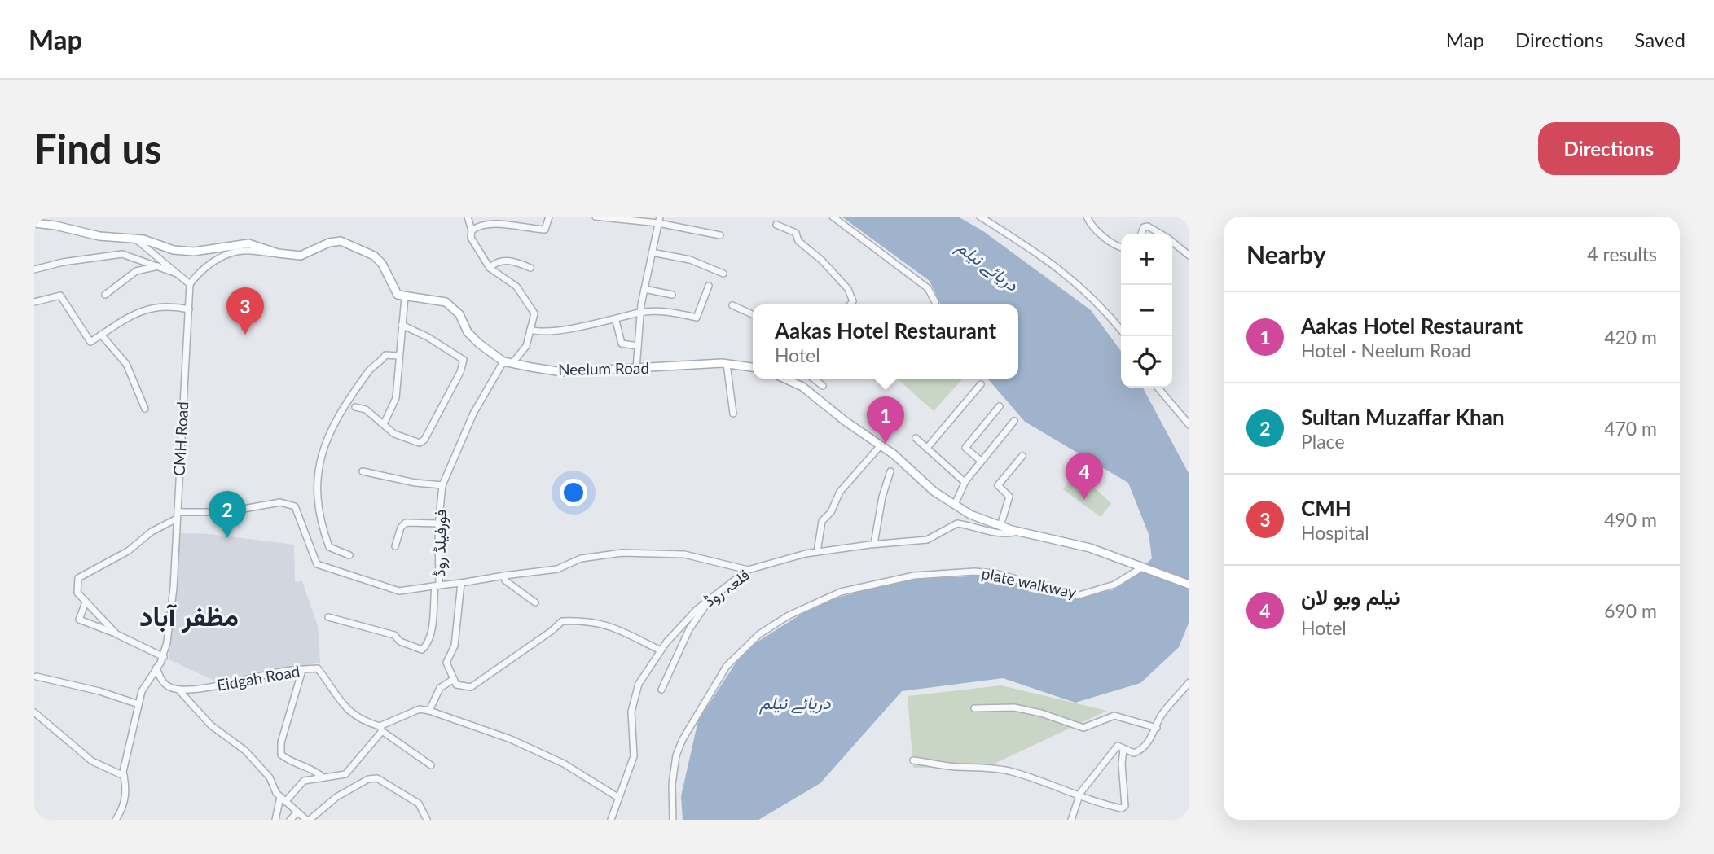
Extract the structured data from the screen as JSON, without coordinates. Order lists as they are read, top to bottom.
{
  "streets": {
    "main road": ["Neelum Road"],
    "street": [
      "CMH Road",
      "فورفیلڈ روڈ",
      "plate walkway",
      "قلعہ روڈ",
      "Eidgah Road"
    ]
  },
  "crossings": [
    ["Neelum Road", "فورفیلڈ روڈ"]
  ],
  "districts": ["مظفر آباد"],
  "water": ["دریائے نیلم"],
  "page": {
    "header": "Map",
    "nav": ["Map", "Directions", "Saved"],
    "buttons": "Directions",
    "title": "Find us",
    "heading": ["Nearby", "4 results"],
    "map_buttons": ["+", "−"],
    "pins": [
      "3",
      "1",
      "4",
      "2"
    ],
    "list": [
      {
        "mark": "1",
        "name": "Aakas Hotel Restaurant",
        "note": "Hotel · Neelum Road",
        "value": "420 m"
      },
      {
        "mark": "2",
        "name": "Sultan Muzaffar Khan",
        "note": "Place",
        "value": "470 m"
      },
      {
        "mark": "3",
        "name": "CMH",
        "note": "Hospital",
        "value": "490 m"
      },
      {
        "mark": "4",
        "name": "نیلم ویو لان",
        "note": "Hotel",
        "value": "690 m"
      }
    ],
    "popup": ["Aakas Hotel Restaurant", "Hotel"]
  }
}
